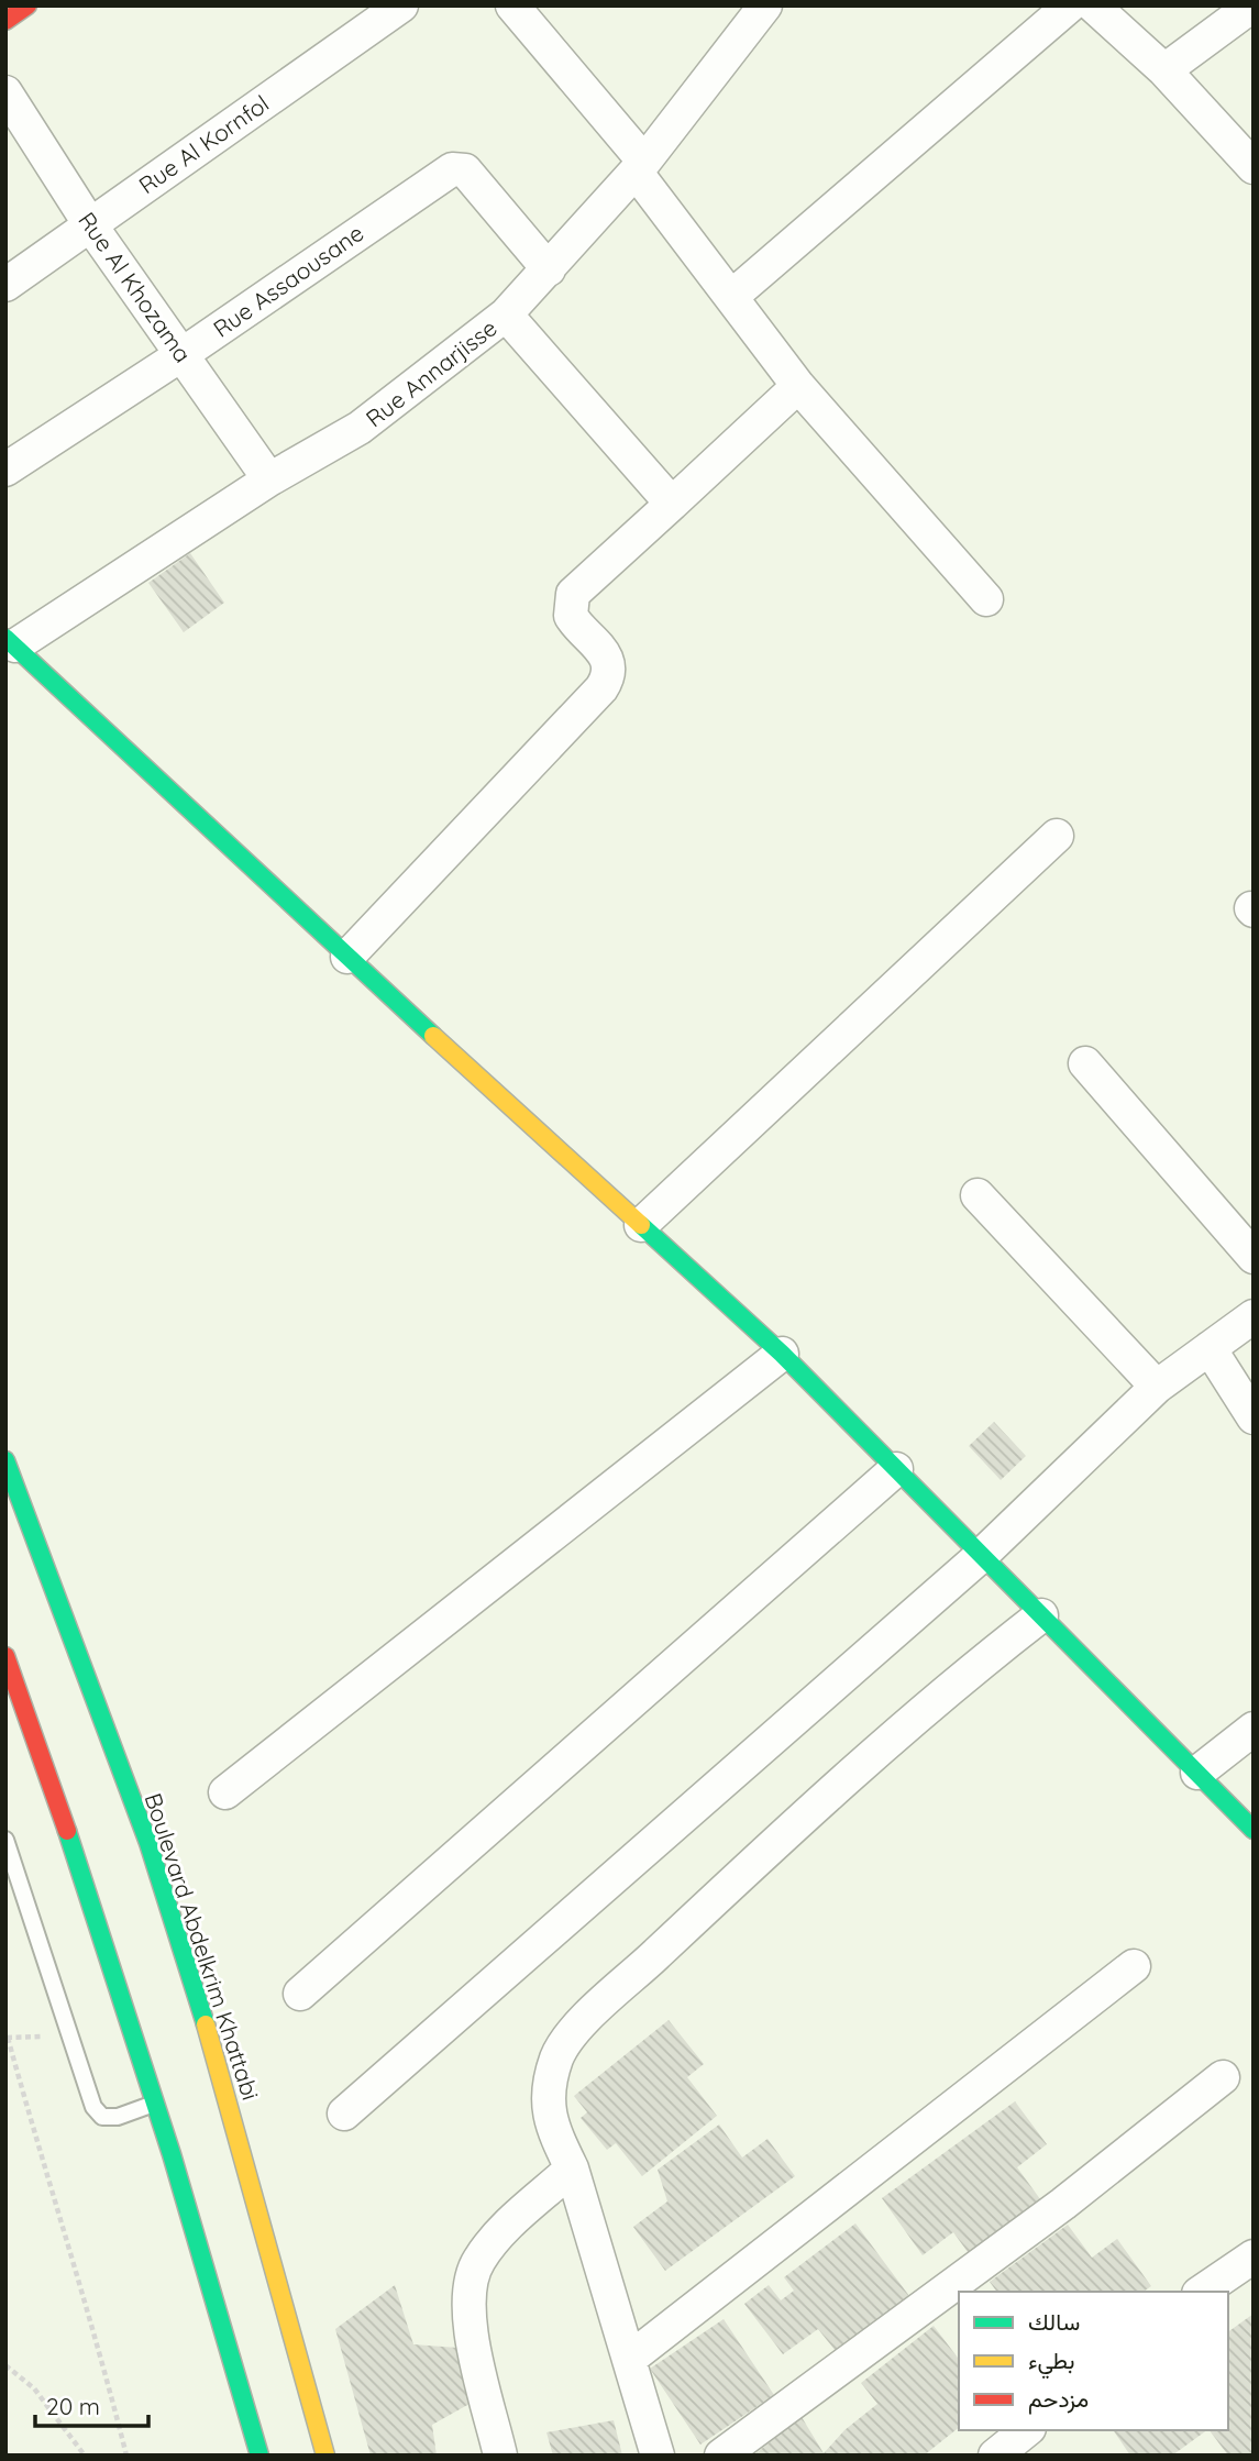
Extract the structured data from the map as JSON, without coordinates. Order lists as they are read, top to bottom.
{
  "streets": {
    "street": [
      "Rue Al Kornfol",
      "Rue Assaousane",
      "Rue Al Khozama",
      "Rue Annarjisse",
      "Boulevard Abdelkrim Khattabi"
    ]
  },
  "crossings": [
    ["Rue Al Kornfol", "Rue Al Khozama"],
    ["Rue Assaousane", "Rue Al Khozama"],
    ["Rue Assaousane", "Rue Annarjisse"],
    ["Rue Al Khozama", "Rue Annarjisse"]
  ],
  "legend": ["سالك", "بطيء", "مزدحم"],
  "scale_bar": "20 m"
}
